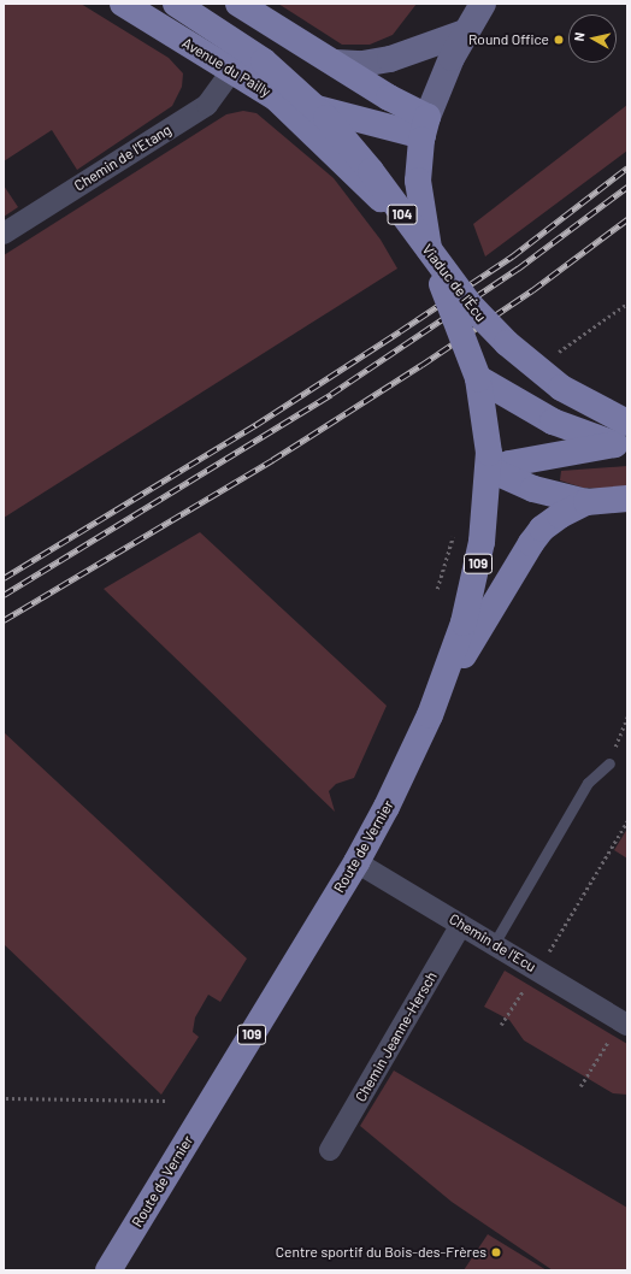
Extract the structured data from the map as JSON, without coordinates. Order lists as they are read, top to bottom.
{
  "streets": {
    "main road": [
      "Avenue du Pailly",
      "104",
      "Viaduc de l'Écu",
      "109",
      "Route de Vernier"
    ],
    "street": ["Chemin de l'Etang", "Chemin de l'Ecu", "Chemin Jeanne-Hersch"]
  },
  "crossings": [
    ["Avenue du Pailly", "Chemin de l'Etang"],
    ["Avenue du Pailly", "104"],
    ["Avenue du Pailly", "109"],
    ["104", "109"],
    ["109", "Route de Vernier"],
    ["Route de Vernier", "Chemin de l'Ecu"],
    ["Chemin de l'Ecu", "Chemin Jeanne-Hersch"]
  ],
  "places": ["Round Office", "Centre sportif du Bois-des-Frères"],
  "north": "left"
}
